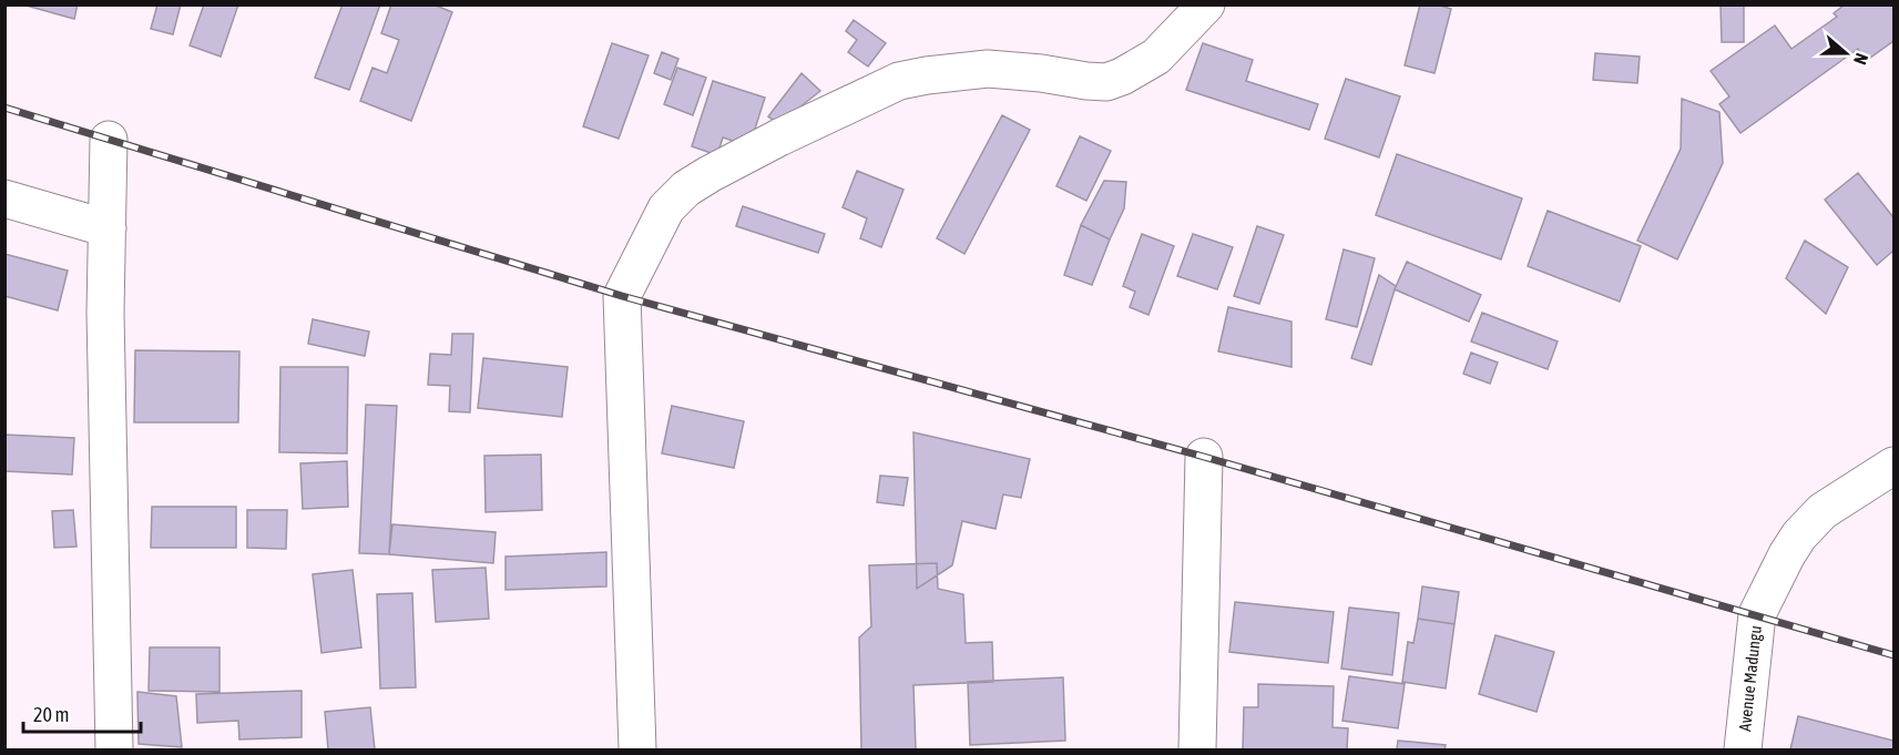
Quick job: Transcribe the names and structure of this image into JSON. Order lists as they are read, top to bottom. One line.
{"streets":{"street":["Avenue Madungu"]},"scale_bar":"20 m","north":"right"}
